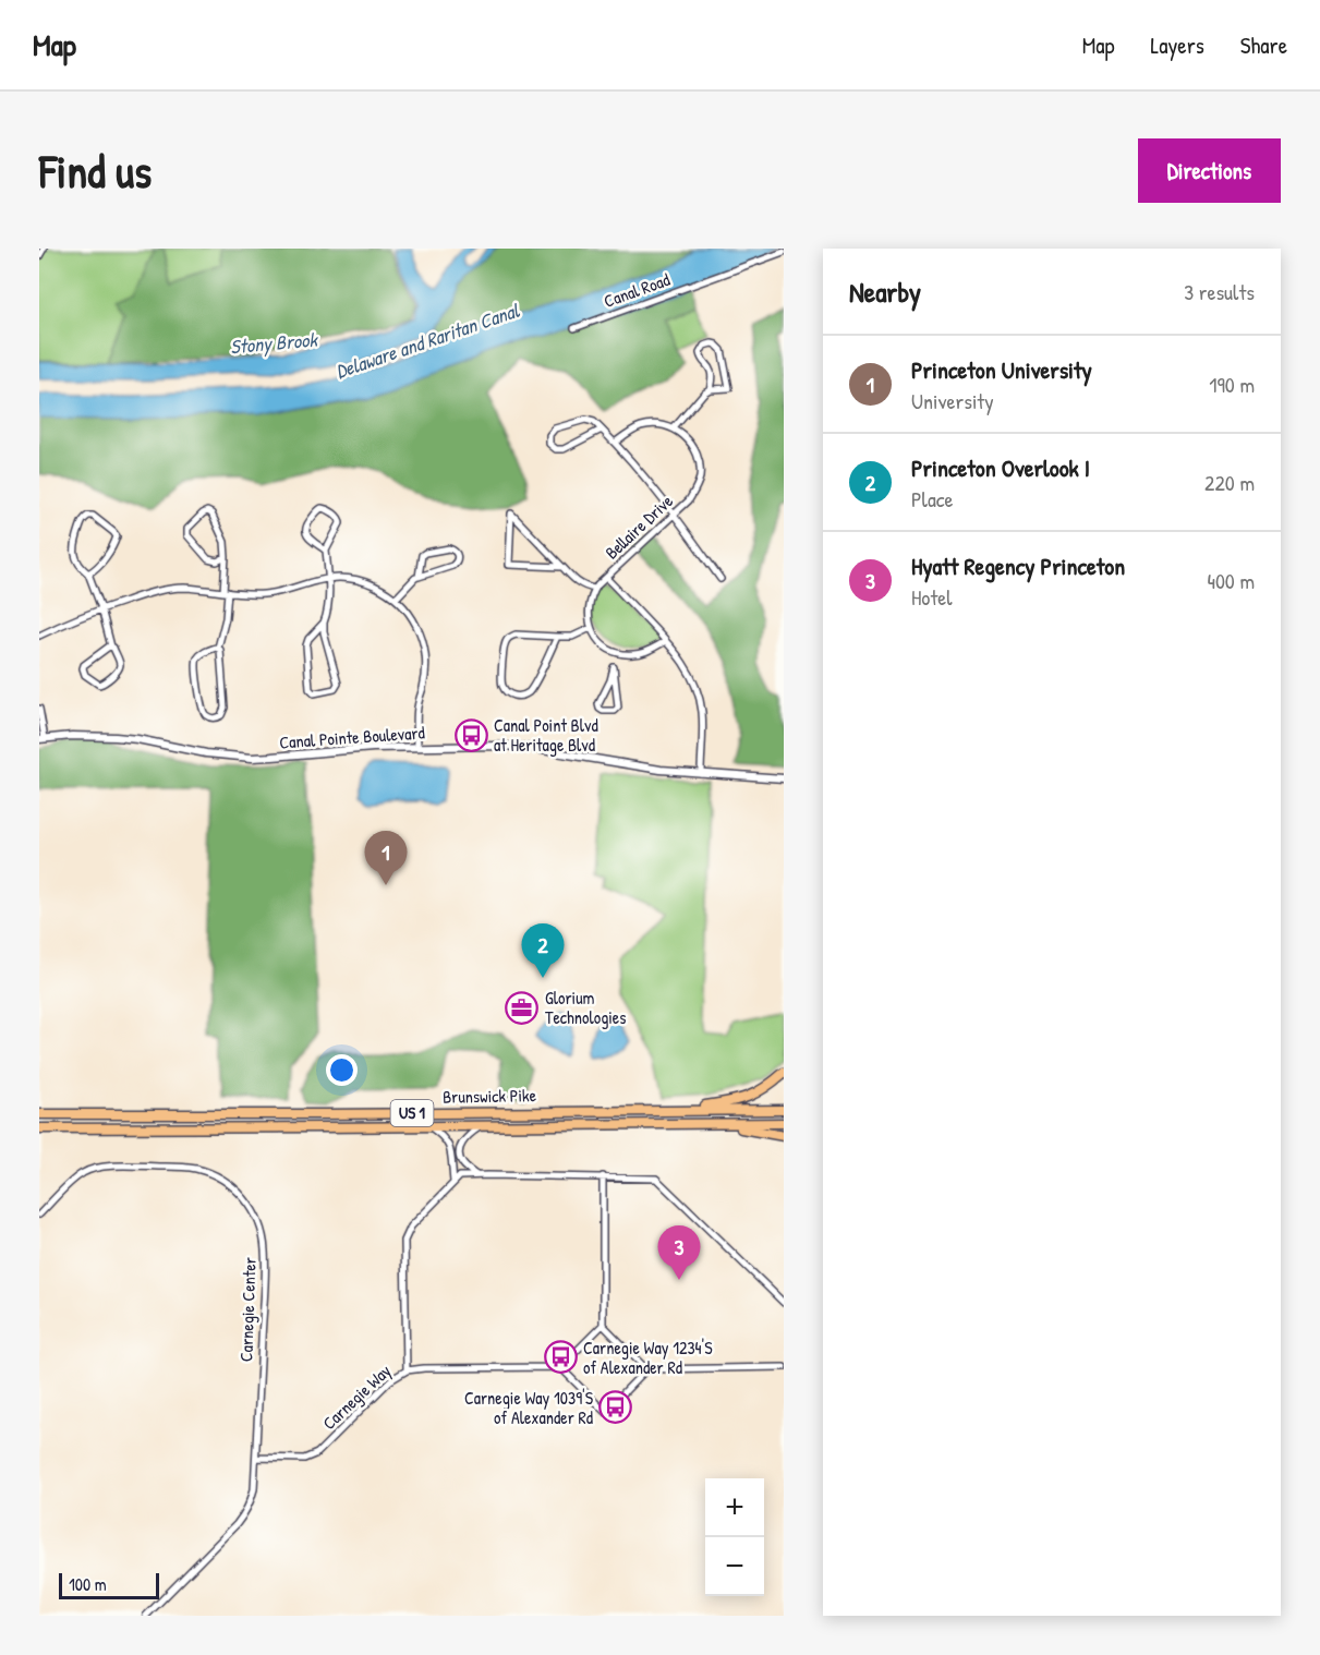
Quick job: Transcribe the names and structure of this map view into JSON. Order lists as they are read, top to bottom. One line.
{"streets":{"highway":["Brunswick Pike","US 1"],"street":["Canal Road","Bellaire Drive","Canal Pointe Boulevard","Carnegie Center","Carnegie Way"]},"crossings":[["Carnegie Center","Carnegie Way"]],"water":["Delaware and Raritan Canal","Stony Brook"],"places":{"bus stop":["Canal Point Blvd at Heritage Blvd","Carnegie Way 1234'S of Alexander Rd","Carnegie Way 1039'S of Alexander Rd"],"office":["Glorium Technologies"]},"scale_bar":"100 m","page":{"header":"Map","nav":["Map","Layers","Share"],"buttons":"Directions","title":"Find us","heading":["Nearby","3 results"],"list":[{"mark":"1","name":"Princeton University","note":"University","value":"190 m"},{"mark":"2","name":"Princeton Overlook I","note":"Place","value":"220 m"},{"mark":"3","name":"Hyatt Regency Princeton","note":"Hotel","value":"400 m"}],"pins":["1","2","3"],"map_buttons":["+","−"],"scale":"100 m"}}
